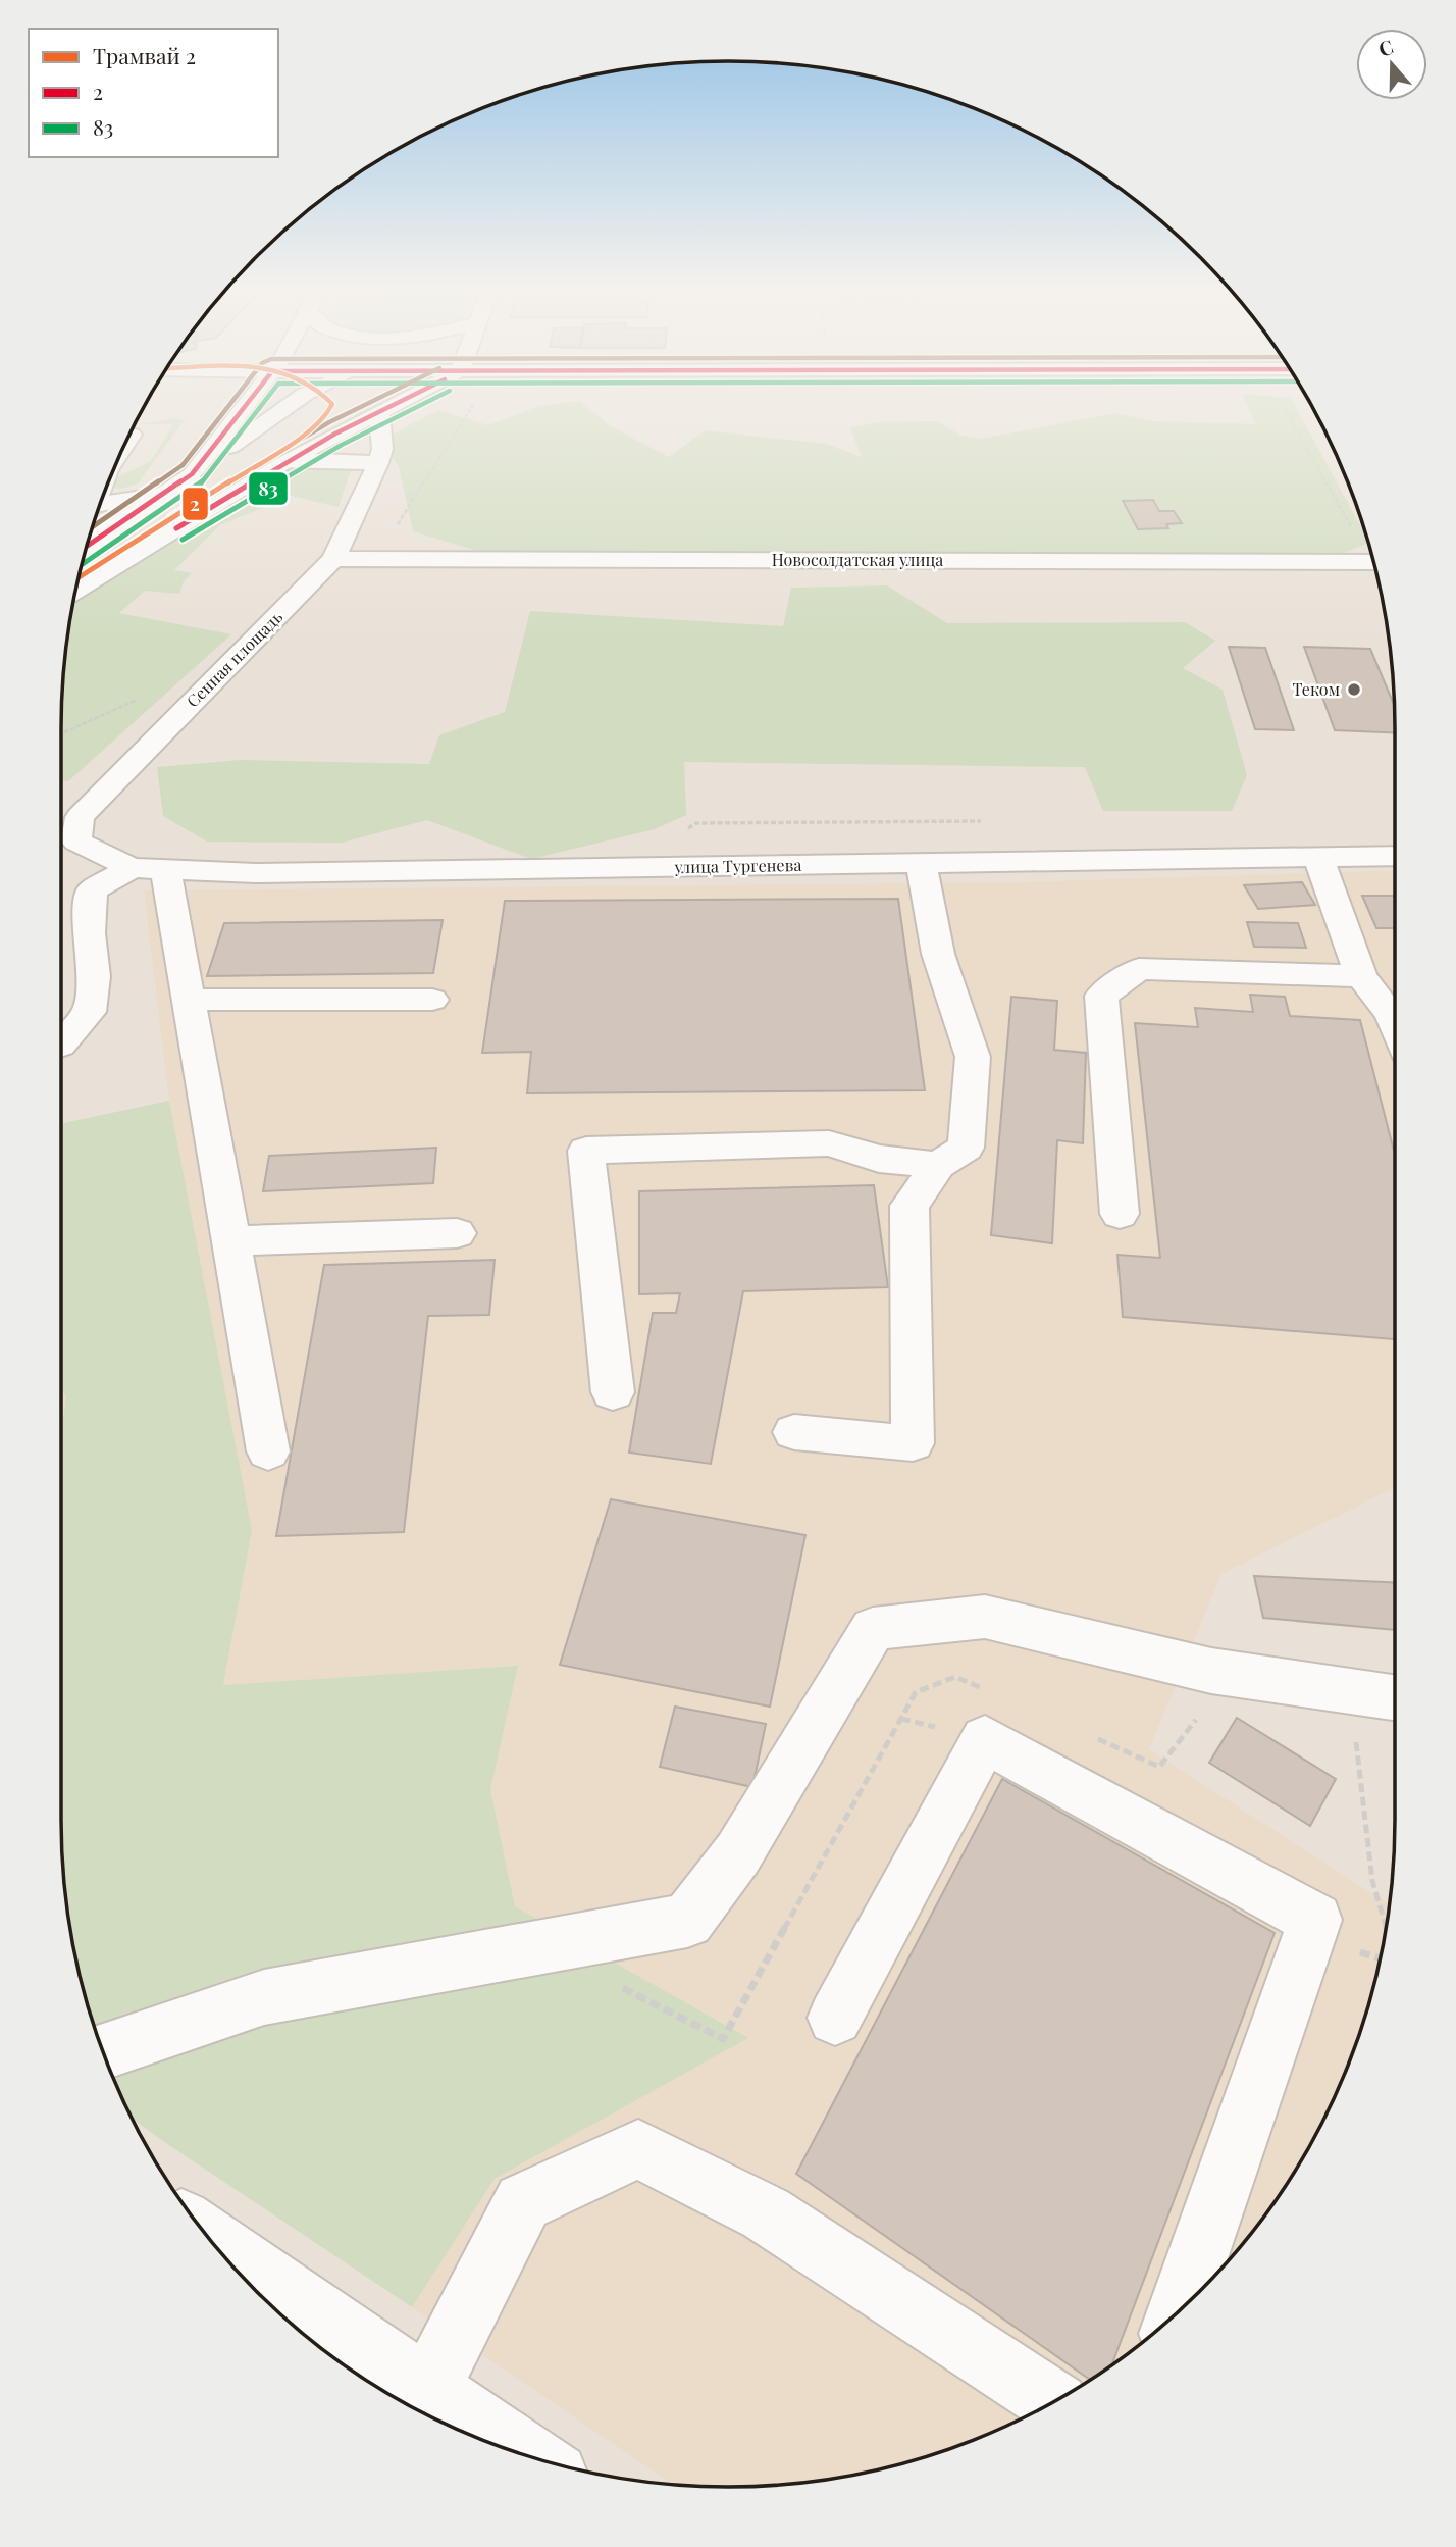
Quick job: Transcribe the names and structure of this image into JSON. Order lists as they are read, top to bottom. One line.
{"streets":{"street":["Новосолдатская улица","Сенная площадь","улица Тургенева"]},"crossings":[["Новосолдатская улица","Сенная площадь"],["Сенная площадь","улица Тургенева"]],"places":["Теком"],"lines":["tram line 2","transit line 2","transit line 83"],"legend":["Трамвай 2","2","83"],"north":"top"}
